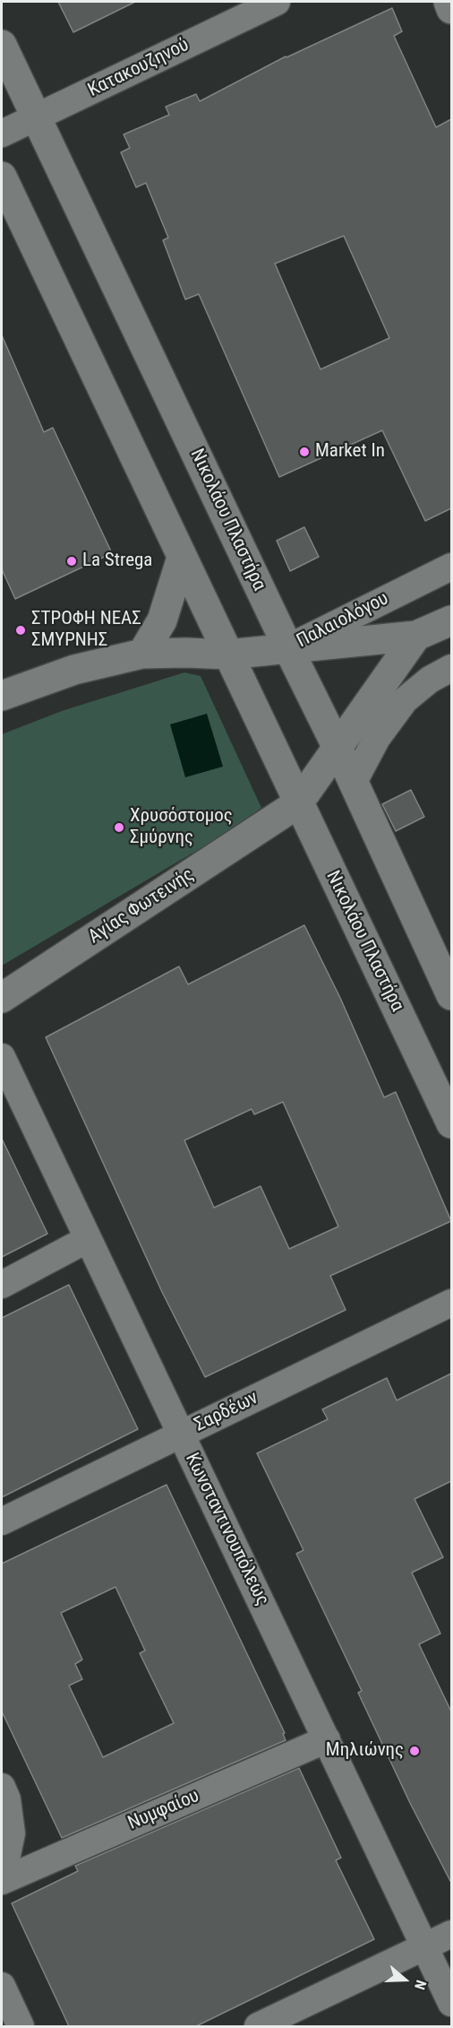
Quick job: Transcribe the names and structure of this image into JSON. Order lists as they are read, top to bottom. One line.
{"streets":{"street":["Κατακουζηνού","Νικολάου Πλαστήρα","Παλαιολόγου","Αγίας Φωτεινής","Σαρδέων","Κωνσταντινουπόλεως","Νυμφαίου"]},"crossings":[["Κατακουζηνού","Νικολάου Πλαστήρα"],["Νικολάου Πλαστήρα","Παλαιολόγου"],["Νικολάου Πλαστήρα","Αγίας Φωτεινής"],["Σαρδέων","Κωνσταντινουπόλεως"],["Κωνσταντινουπόλεως","Νυμφαίου"]],"places":["Market In","La Strega","ΣΤΡΟΦΗ ΝΕΑΣ ΣΜΥΡΝΗΣ","Χρυσόστομος Σμύρνης","Μηλιώνης"],"north":"right"}
